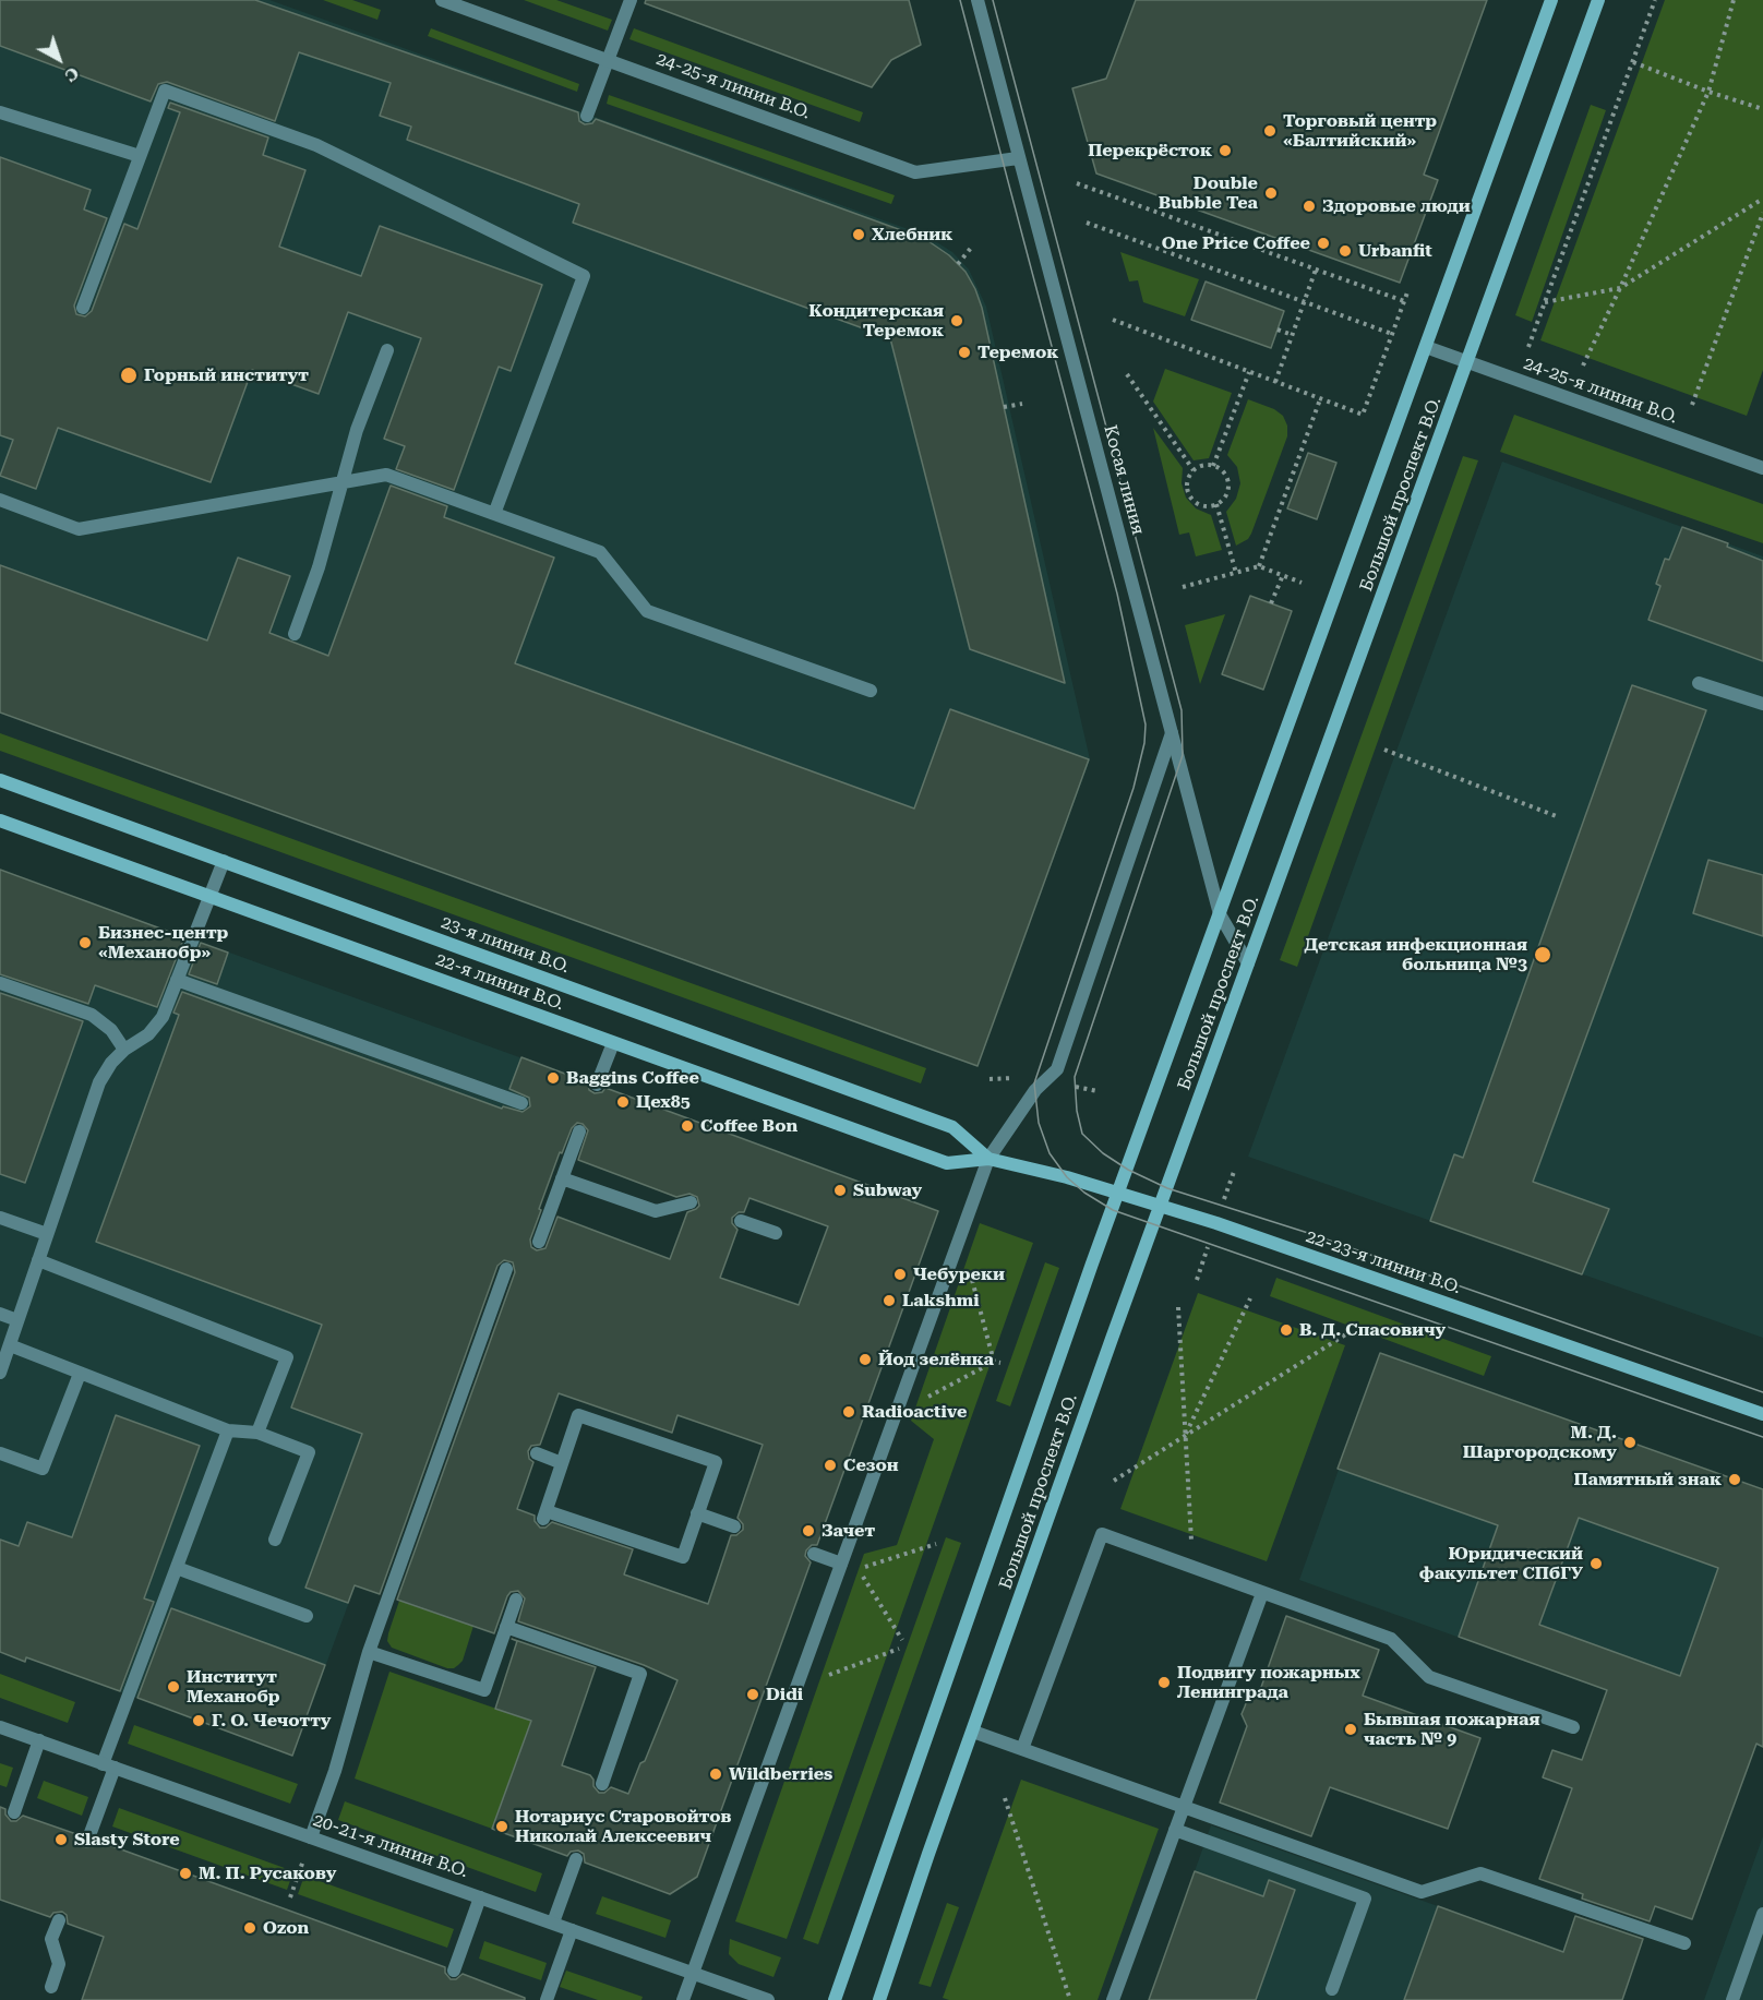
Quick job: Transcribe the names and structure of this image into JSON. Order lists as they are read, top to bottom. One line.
{"streets":{"main road":["Большой проспект В.О.","23-я линии В.О.","22-я линии В.О.","22-23-я линии В.О."],"street":["24-25-я линии В.О.","Косая линия","20-21-я линии В.О."]},"crossings":[["24-25-я линии В.О.","Косая линия"],["24-25-я линии В.О.","Большой проспект В.О."],["Косая линия","Большой проспект В.О."],["Большой проспект В.О.","22-23-я линии В.О."],["23-я линии В.О.","22-я линии В.О."],["23-я линии В.О.","22-23-я линии В.О."],["22-я линии В.О.","22-23-я линии В.О."]],"places":["Торговый центр «Балтийский»","Перекрёсток","Double Bubble Tea","Здоровые люди","Хлебник","One Price Coffee","Urbanfit","Кондитерская Теремок","Теремок","Горный институт","Бизнес-центр «Механобр»","Детская инфекционная больница №3","Baggins Coffee","Цех85","Coffee Bon","Subway","Чебуреки","Lakshmi","В. Д. Спасовичу","Йод зелёнка","Radioactive","М. Д. Шаргородскому","Сезон","Памятный знак","Зачет","Юридический факультет СПбГУ","Подвигу пожарных Ленинграда","Институт Механобр","Didi","Г. О. Чечотту","Бывшая пожарная часть № 9","Wildberries","Нотариус Старовойтов Николай Алексеевич","Slasty Store","М. П. Русакову","Ozon"],"north":"bottom right"}
